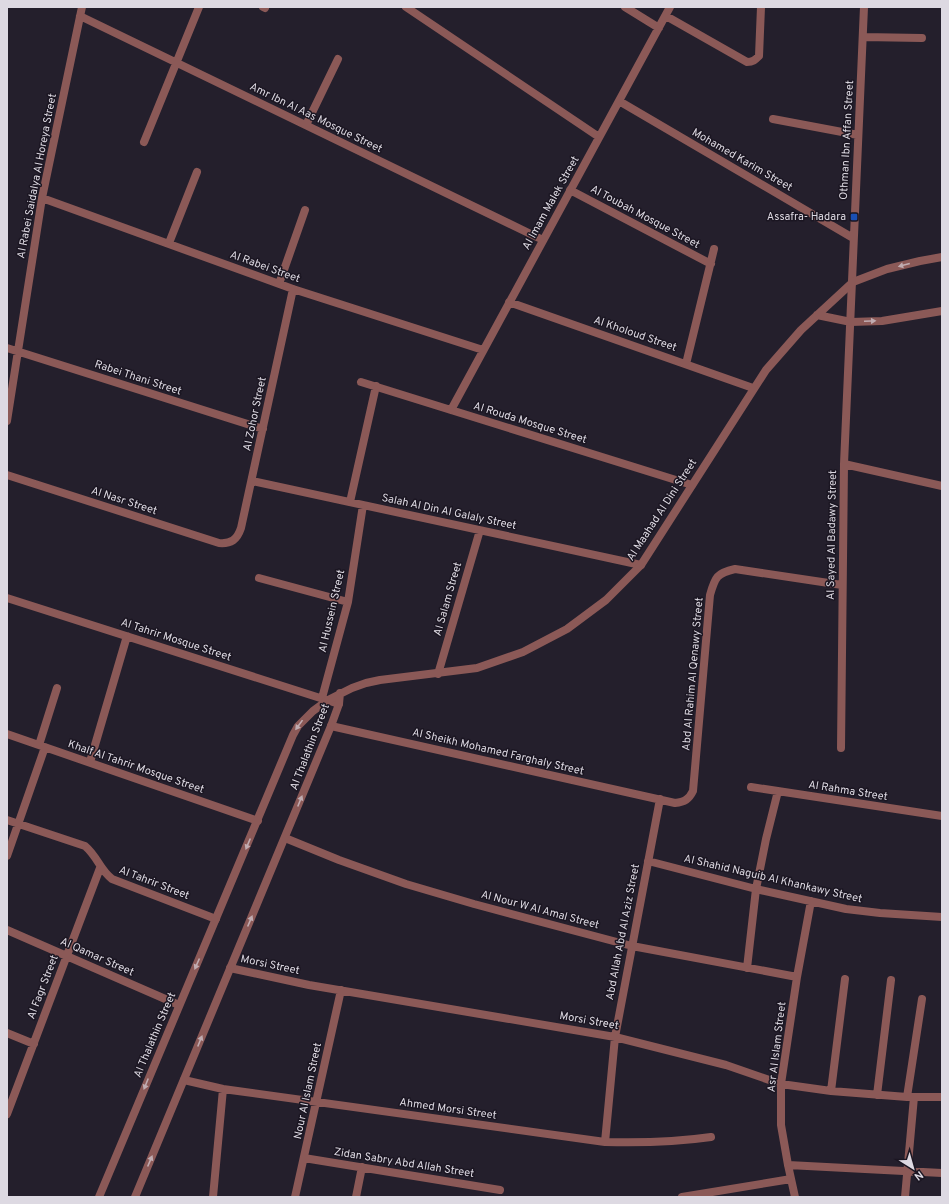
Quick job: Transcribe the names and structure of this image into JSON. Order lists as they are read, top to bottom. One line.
{"streets":{"street":["Amr Ibn Al Aas Mosque Street","Othman Ibn Affan Street","Mohamed Karim Street","Al Rabei Saidalya Al Horeya Street","Al Imam Malek Street","Al Toubah Mosque Street","Al Rabei Street","Al Kholoud Street","Rabei Thani Street","Al Zohor Street","Al Rouda Mosque Street","Al Nasr Street","Al Maahad Al Dini Street","Salah Al Din Al Galaly Street","Al Sayed Al Badawy Street","Al Salam Street","Al Hussein Street","Al Tahrir Mosque Street","Abd Al Rahim Al Qenawy Street","Al Thalathin Street","Al Sheikh Mohamed Farghaly Street","Khalf Al Tahrir Mosque Street","Al Rahma Street","Al Shahid Naguib Al Khankawy Street","Al Tahrir Street","Al Nour W Al Amal Street","Abd Allah Abd Al Aziz Street","Al Qamar Street","Morsi Street","Al Fagr Street","Asr Al Islam Street","Nour Al Islam Street","Ahmed Morsi Street","Zidan Sabry Abd Allah Street"]},"crossings":[["Amr Ibn Al Aas Mosque Street","Al Rabei Saidalya Al Horeya Street"],["Amr Ibn Al Aas Mosque Street","Al Imam Malek Street"],["Othman Ibn Affan Street","Mohamed Karim Street"],["Othman Ibn Affan Street","Al Maahad Al Dini Street"],["Othman Ibn Affan Street","Al Sayed Al Badawy Street"],["Mohamed Karim Street","Al Imam Malek Street"],["Al Rabei Saidalya Al Horeya Street","Al Rabei Street"],["Al Rabei Saidalya Al Horeya Street","Rabei Thani Street"],["Al Imam Malek Street","Al Toubah Mosque Street"],["Al Imam Malek Street","Al Rabei Street"],["Al Imam Malek Street","Al Kholoud Street"],["Al Imam Malek Street","Al Rouda Mosque Street"],["Al Rabei Street","Al Zohor Street"],["Al Kholoud Street","Al Maahad Al Dini Street"],["Rabei Thani Street","Al Zohor Street"],["Al Zohor Street","Al Nasr Street"],["Al Zohor Street","Salah Al Din Al Galaly Street"],["Al Rouda Mosque Street","Al Maahad Al Dini Street"],["Al Maahad Al Dini Street","Salah Al Din Al Galaly Street"],["Al Maahad Al Dini Street","Al Salam Street"],["Al Maahad Al Dini Street","Al Thalathin Street"],["Salah Al Din Al Galaly Street","Al Salam Street"],["Salah Al Din Al Galaly Street","Al Hussein Street"],["Al Sayed Al Badawy Street","Abd Al Rahim Al Qenawy Street"],["Al Hussein Street","Al Tahrir Mosque Street"],["Al Hussein Street","Al Thalathin Street"],["Al Tahrir Mosque Street","Al Thalathin Street"],["Abd Al Rahim Al Qenawy Street","Al Sheikh Mohamed Farghaly Street"],["Abd Al Rahim Al Qenawy Street","Abd Allah Abd Al Aziz Street"],["Al Thalathin Street","Al Sheikh Mohamed Farghaly Street"],["Al Thalathin Street","Khalf Al Tahrir Mosque Street"],["Al Thalathin Street","Al Tahrir Street"],["Al Thalathin Street","Al Nour W Al Amal Street"],["Al Thalathin Street","Al Qamar Street"],["Al Thalathin Street","Morsi Street"],["Al Thalathin Street","Ahmed Morsi Street"],["Al Sheikh Mohamed Farghaly Street","Abd Allah Abd Al Aziz Street"],["Al Shahid Naguib Al Khankawy Street","Abd Allah Abd Al Aziz Street"],["Al Shahid Naguib Al Khankawy Street","Asr Al Islam Street"],["Al Tahrir Street","Al Fagr Street"],["Al Nour W Al Amal Street","Abd Allah Abd Al Aziz Street"],["Al Nour W Al Amal Street","Asr Al Islam Street"],["Abd Allah Abd Al Aziz Street","Morsi Street"],["Abd Allah Abd Al Aziz Street","Ahmed Morsi Street"],["Al Qamar Street","Al Fagr Street"],["Morsi Street","Asr Al Islam Street"],["Morsi Street","Nour Al Islam Street"],["Nour Al Islam Street","Ahmed Morsi Street"],["Nour Al Islam Street","Zidan Sabry Abd Allah Street"]],"places":{"transit":["Assafra- Hadara"]},"north":"bottom right"}
